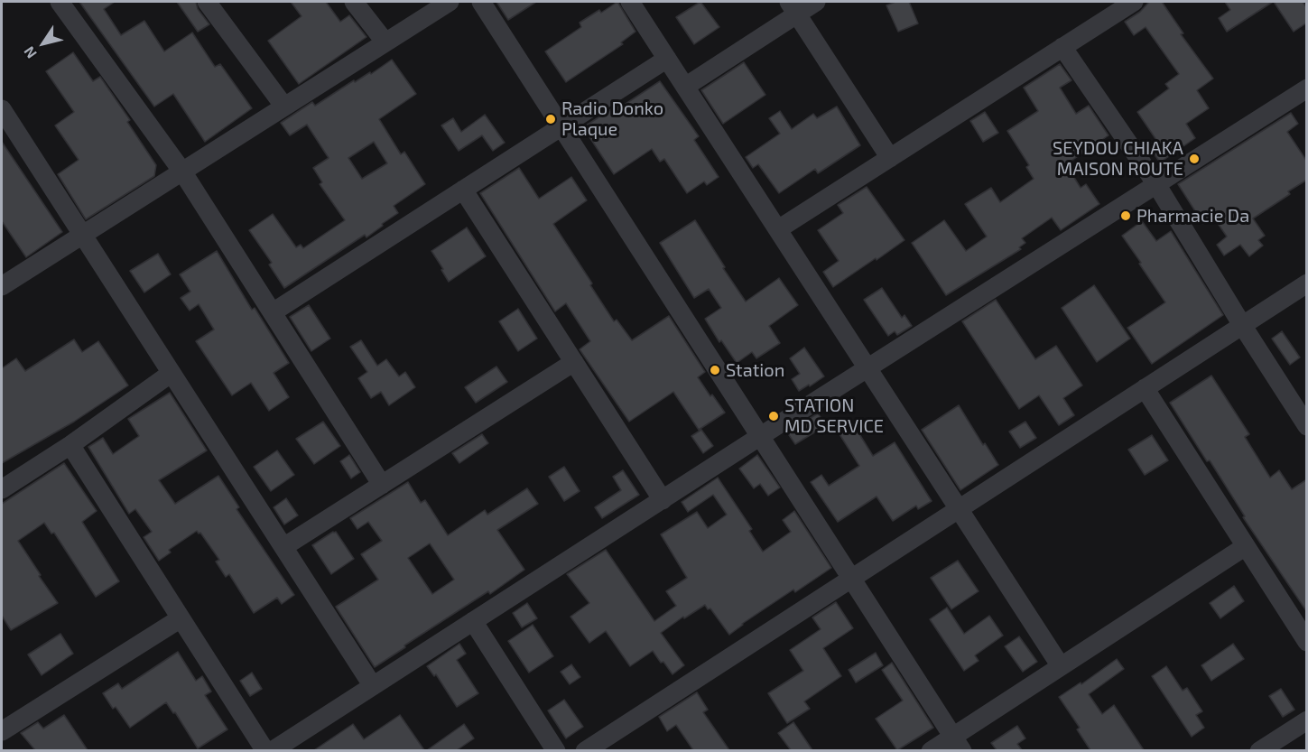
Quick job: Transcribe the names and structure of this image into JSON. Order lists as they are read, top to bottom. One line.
{"places":["Radio Donko Plaque","SEYDOU CHIAKA MAISON ROUTE","Pharmacie Da","Station","STATION MD SERVICE"],"north":"bottom left"}
